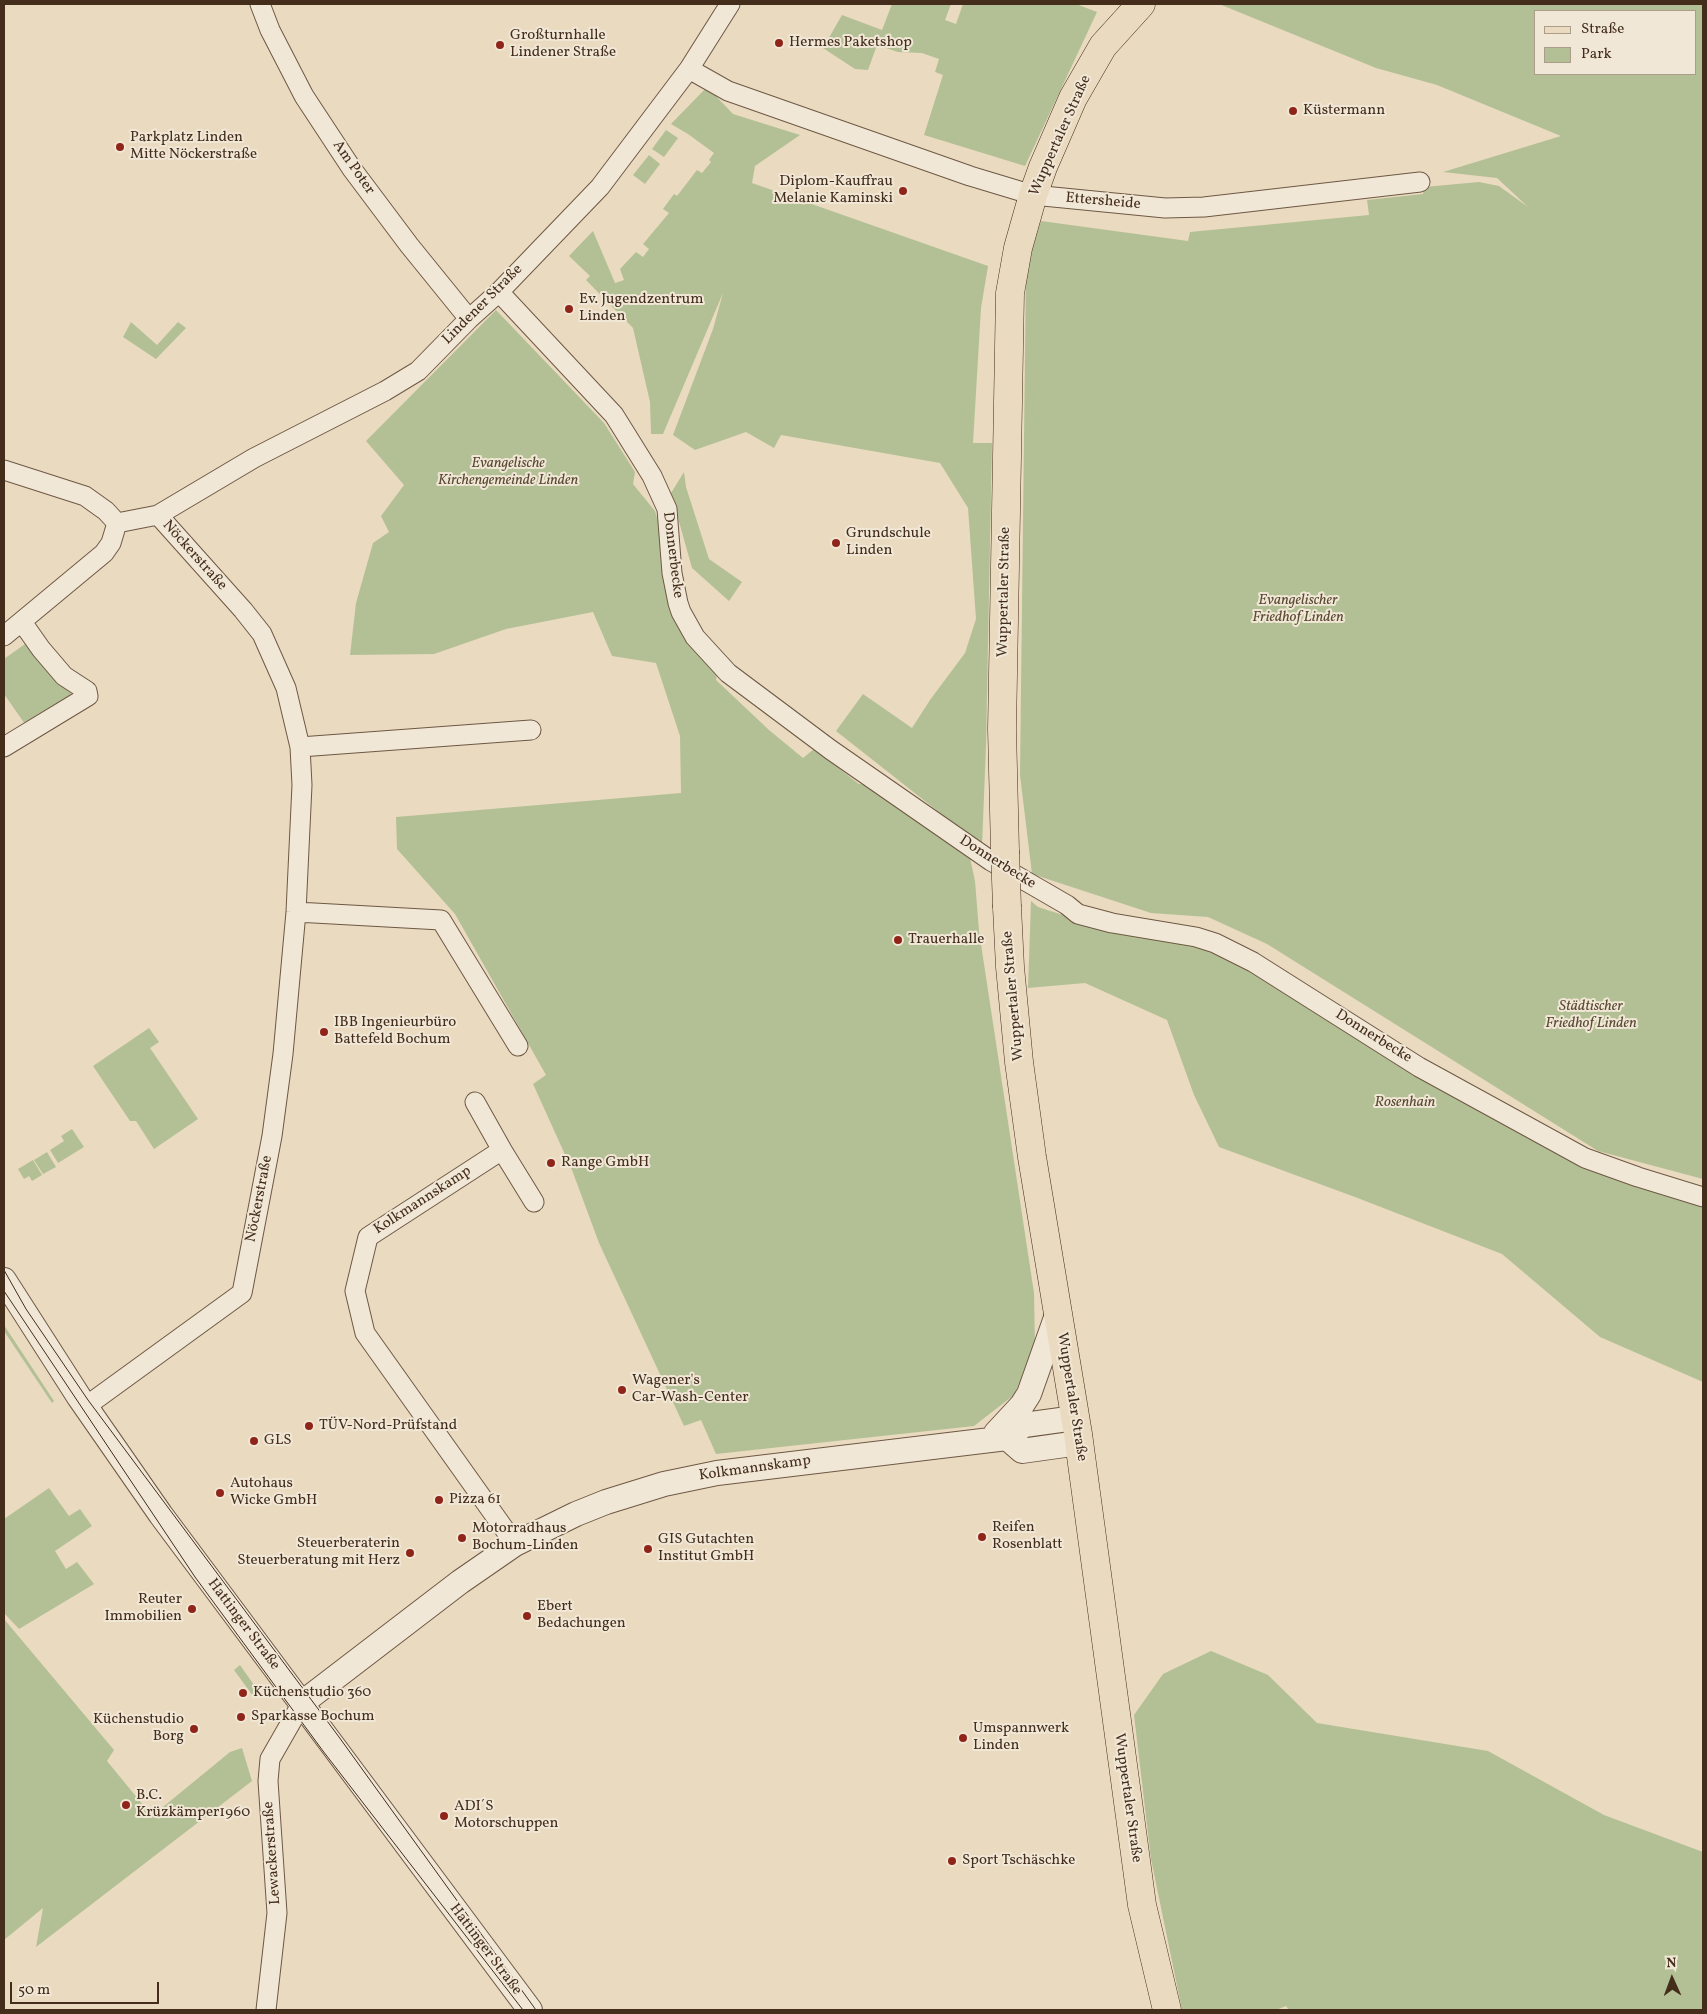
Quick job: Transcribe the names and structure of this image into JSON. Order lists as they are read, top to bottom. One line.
{"streets":{"main road":["Wuppertaler Straße"],"street":["Am Poter","Ettersheide","Lindener Straße","Donnerbecke","Nöckerstraße","Kolkmannskamp","Hattinger Straße","Lewackerstraße"]},"crossings":[["Wuppertaler Straße","Ettersheide"],["Wuppertaler Straße","Kolkmannskamp"],["Am Poter","Lindener Straße"],["Ettersheide","Lindener Straße"],["Lindener Straße","Donnerbecke"],["Lindener Straße","Nöckerstraße"],["Nöckerstraße","Hattinger Straße"],["Kolkmannskamp","Hattinger Straße"],["Kolkmannskamp","Lewackerstraße"],["Hattinger Straße","Lewackerstraße"]],"parks":["Evangelische Kirchengemeinde Linden","Evangelischer Friedhof Linden","Städtischer Friedhof Linden","Rosenhain"],"places":["Hermes Paketshop","Großturnhalle Lindener Straße","Küstermann","Parkplatz Linden Mitte Nöckerstraße","Diplom-Kauffrau Melanie Kaminski","Ev. Jugendzentrum Linden","Grundschule Linden","Trauerhalle","IBB Ingenieurbüro Battefeld Bochum","Range GmbH","Wagener's Car-Wash-Center","TÜV-Nord-Prüfstand","GLS","Autohaus Wicke GmbH","Pizza 61","Reifen Rosenblatt","Motorradhaus Bochum-Linden","GIS Gutachten Institut GmbH","Steuerberaterin Steuerberatung mit Herz","Reuter Immobilien","Ebert Bedachungen","Küchenstudio 360","Sparkasse Bochum","Küchenstudio Borg","Umspannwerk Linden","B.C. Krüzkämper1960","ADI´S Motorschuppen","Sport Tschäschke"],"legend":["Straße","Park"],"scale_bar":"50 m","north":"top"}
